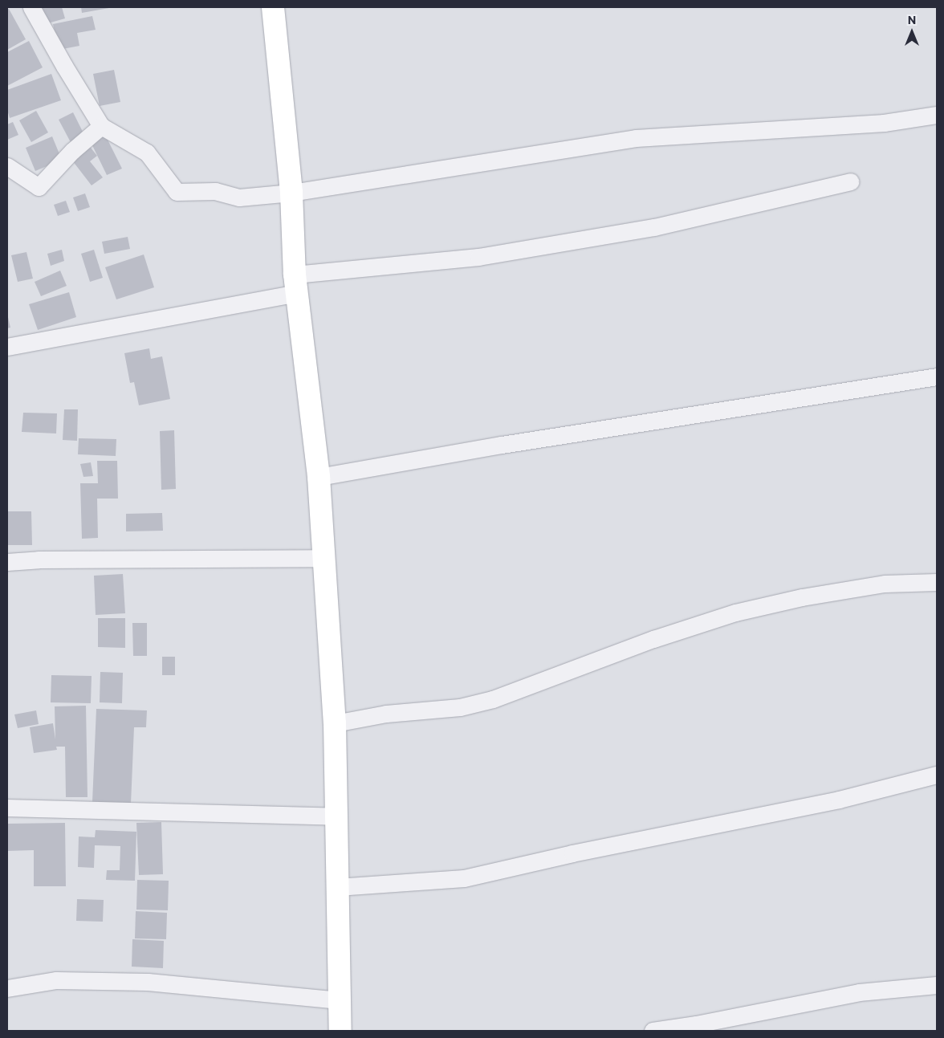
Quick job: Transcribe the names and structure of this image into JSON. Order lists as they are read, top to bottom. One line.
{"north":"top"}
